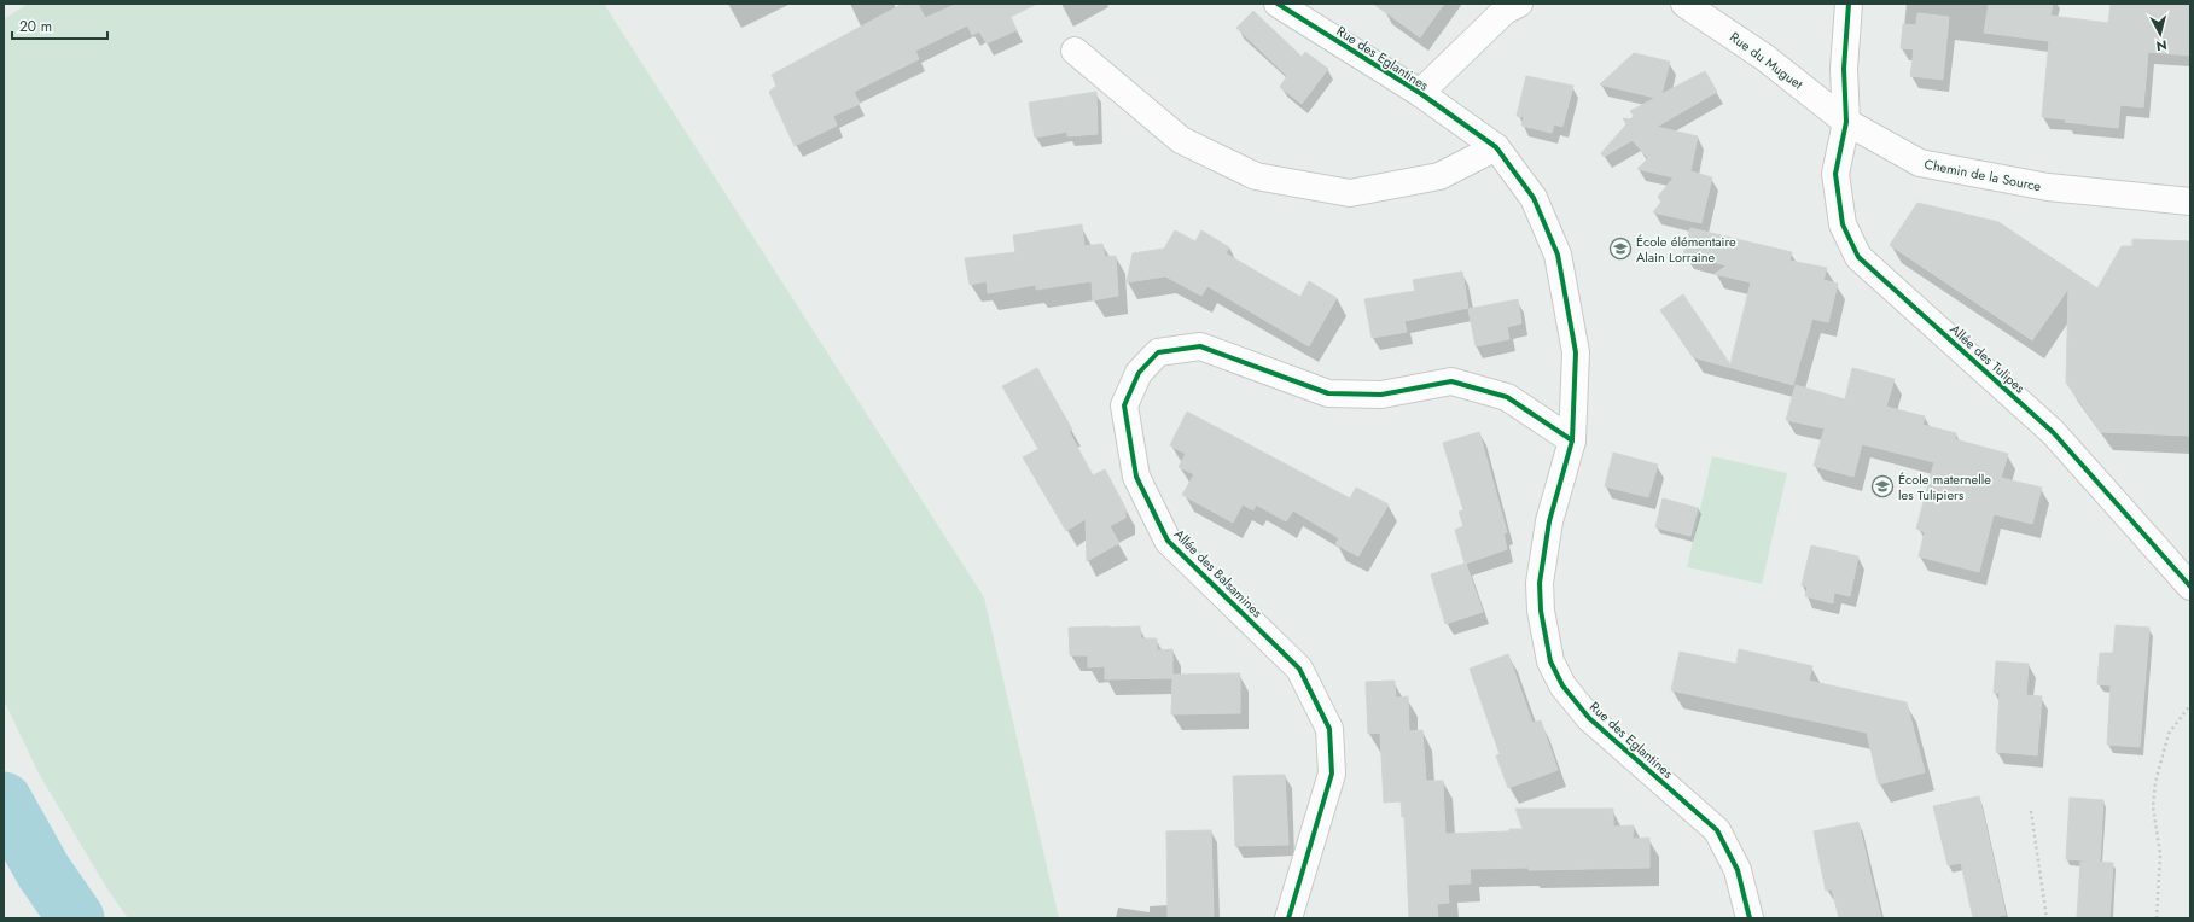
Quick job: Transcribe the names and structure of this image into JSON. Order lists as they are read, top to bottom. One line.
{"streets":{"street":["Rue des Eglantines","Rue du Muguet","Chemin de la Source","Allée des Tulipes","Allée des Balsamines"]},"crossings":[["Rue des Eglantines","Allée des Balsamines"],["Rue du Muguet","Chemin de la Source"],["Rue du Muguet","Allée des Tulipes"],["Chemin de la Source","Allée des Tulipes"]],"places":{"school or university":["École élémentaire Alain Lorraine","École maternelle les Tulipiers"]},"scale_bar":"20 m","north":"bottom"}
